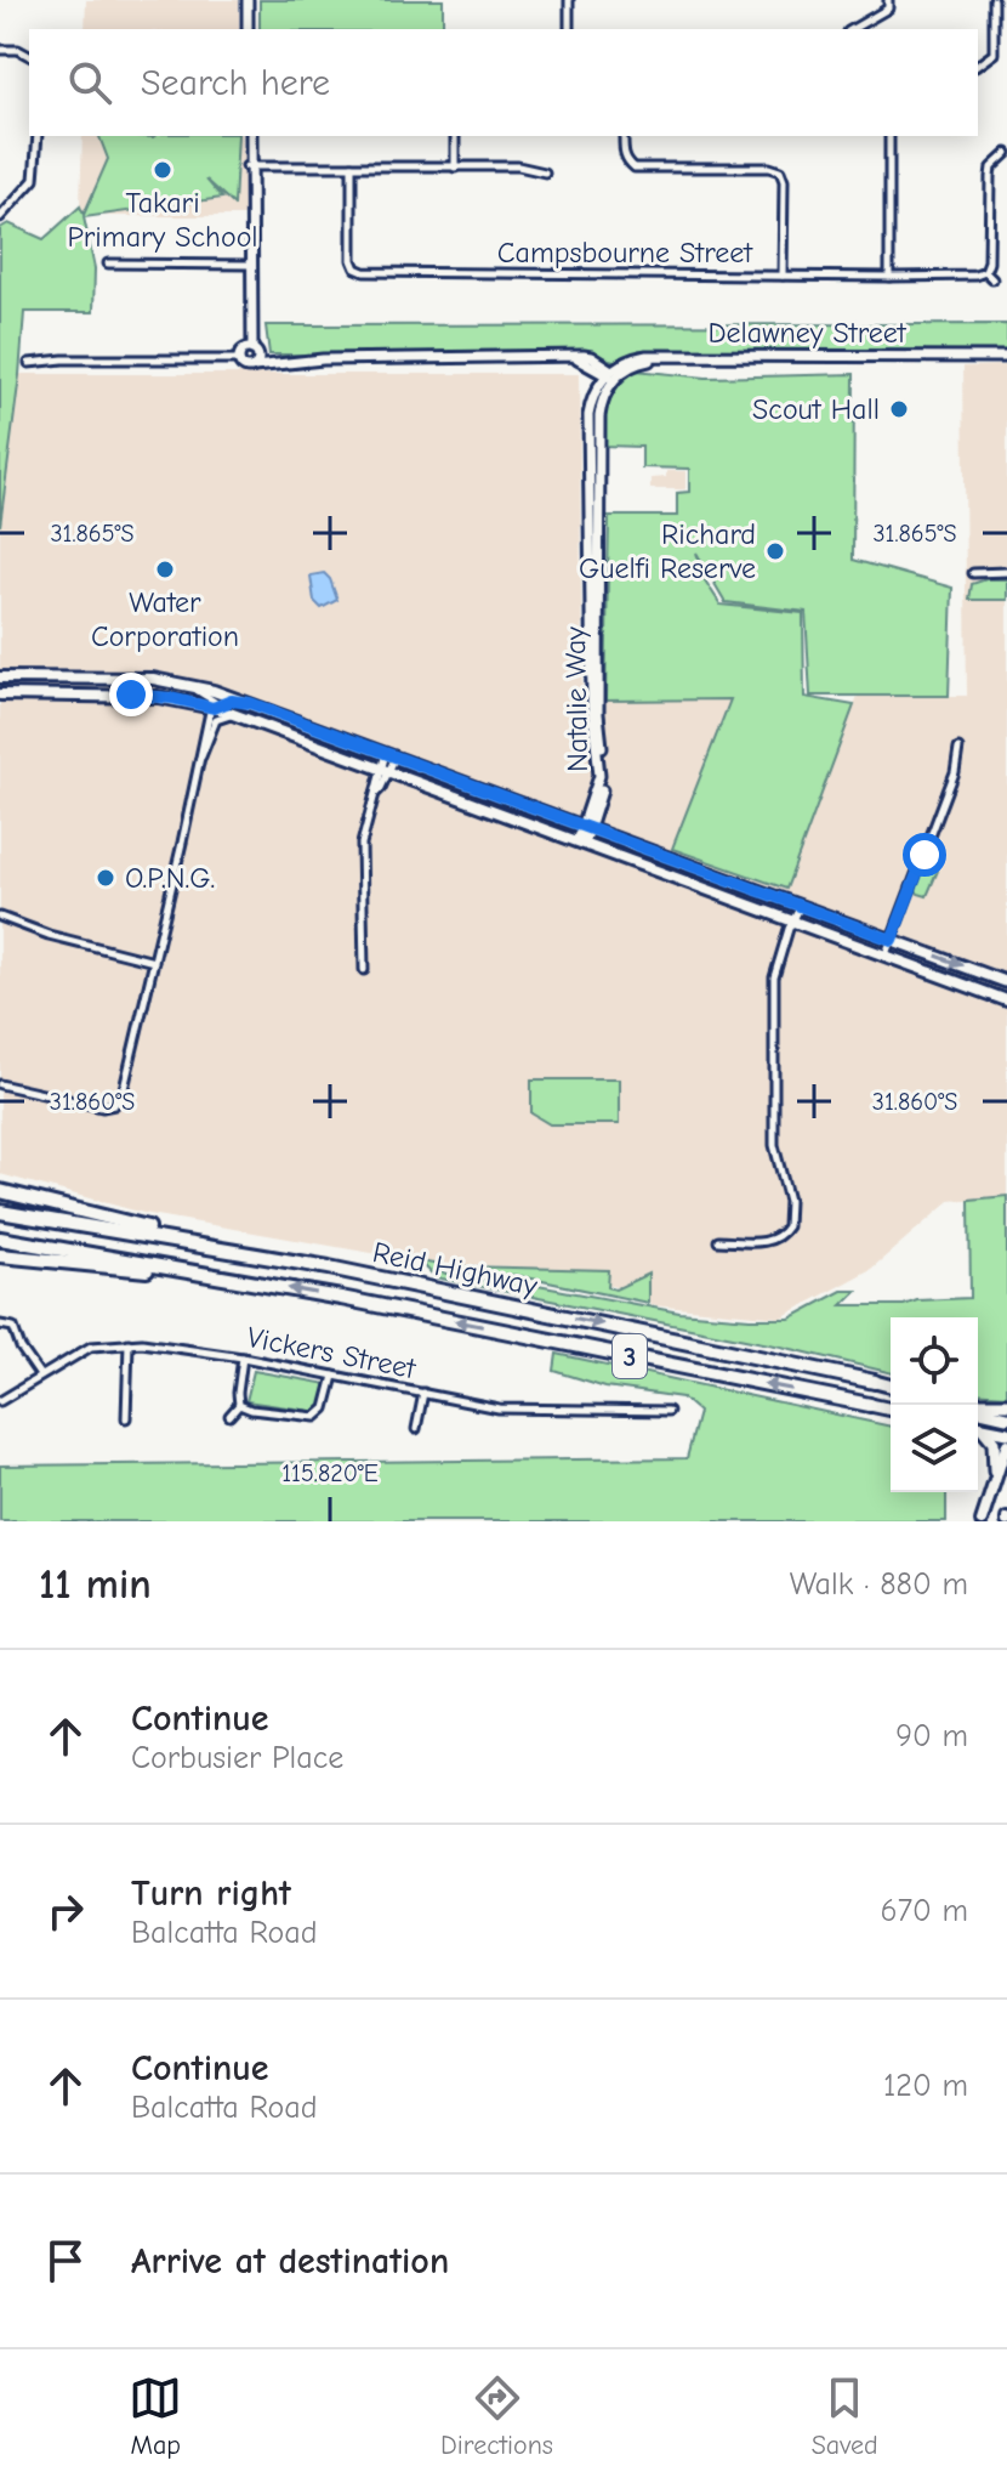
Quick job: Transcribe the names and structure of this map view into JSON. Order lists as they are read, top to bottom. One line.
{"streets":{"highway":["Reid Highway","3"],"street":["Campsbourne Street","Delawney Street","Natalie Way","Vickers Street"]},"crossings":[["Delawney Street","Natalie Way"]],"places":["Takari Primary School","Scout Hall","Richard Guelfi Reserve","Water Corporation","O.P.N.G."],"page":{"search":"Search here","heading":["11 min","Walk · 880 m"],"list":[["Continue","Corbusier Place","90 m"],["Turn right","Balcatta Road","670 m"],["Continue","Balcatta Road","120 m"],"Arrive at destination"],"nav":["Map","Directions","Saved"]},"coordinates":["31.865°S","31.860°S","115.820°E"]}
